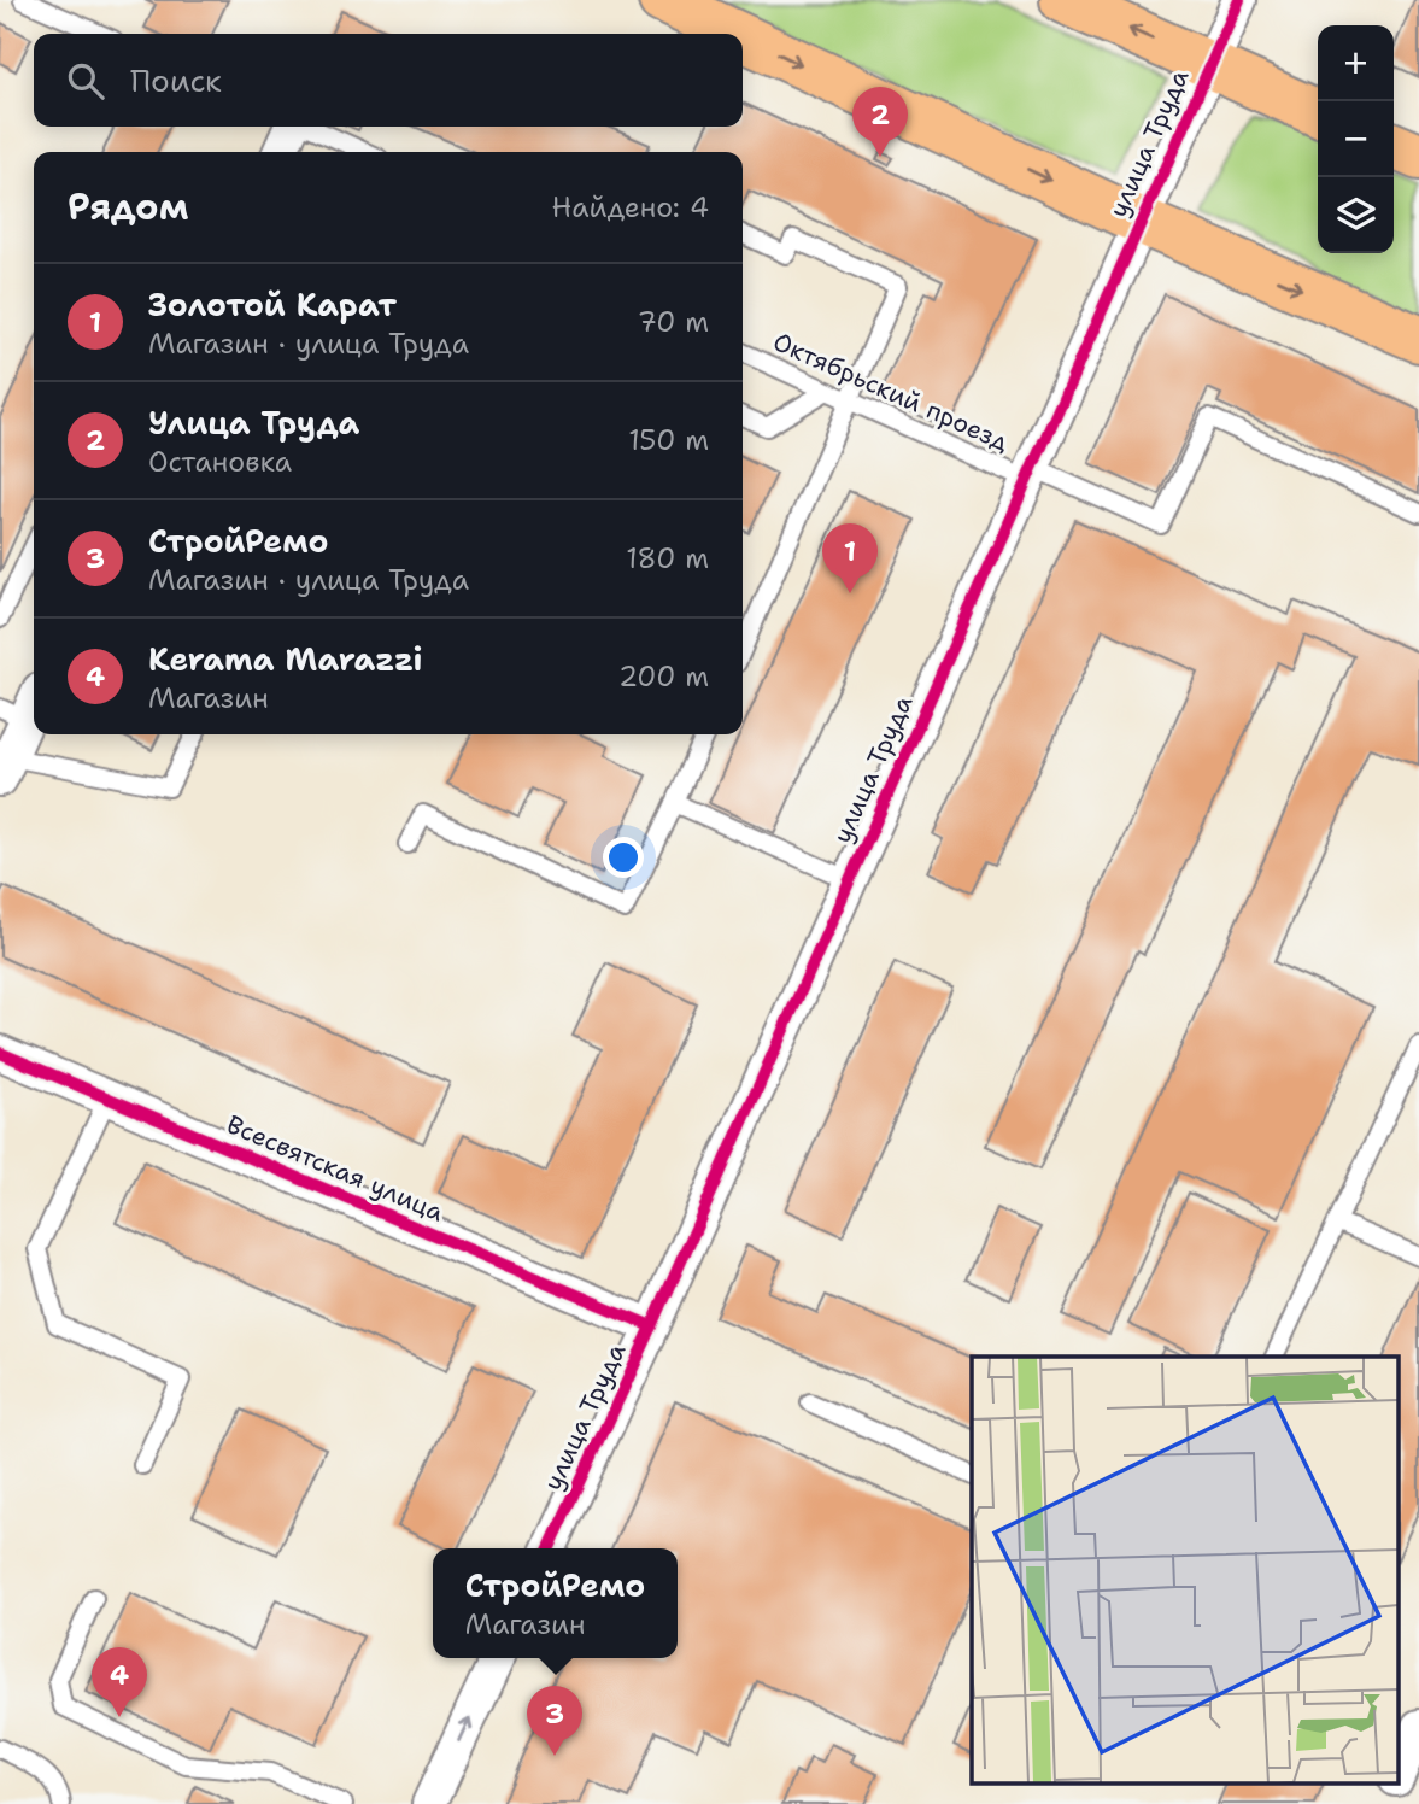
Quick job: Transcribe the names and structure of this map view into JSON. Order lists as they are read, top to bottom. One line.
{"streets":{"street":["улица Труда","Всесвятская улица"],"lane":["Октябрьский проезд"]},"crossings":[["улица Труда","Октябрьский проезд"],["улица Труда","Всесвятская улица"]],"page":{"map_buttons":["+","−"],"search":"Поиск","pins":["2","1","4","3"],"heading":["Рядом","Найдено: 4"],"list":[{"mark":"1","name":"Золотой Карат","note":"Магазин · улица Труда","value":"70 m"},{"mark":"2","name":"Улица Труда","note":"Остановка","value":"150 m"},{"mark":"3","name":"СтройРемо","note":"Магазин · улица Труда","value":"180 m"},{"mark":"4","name":"Kerama Marazzi","note":"Магазин","value":"200 m"}],"popup":["СтройРемо","Магазин"]}}
